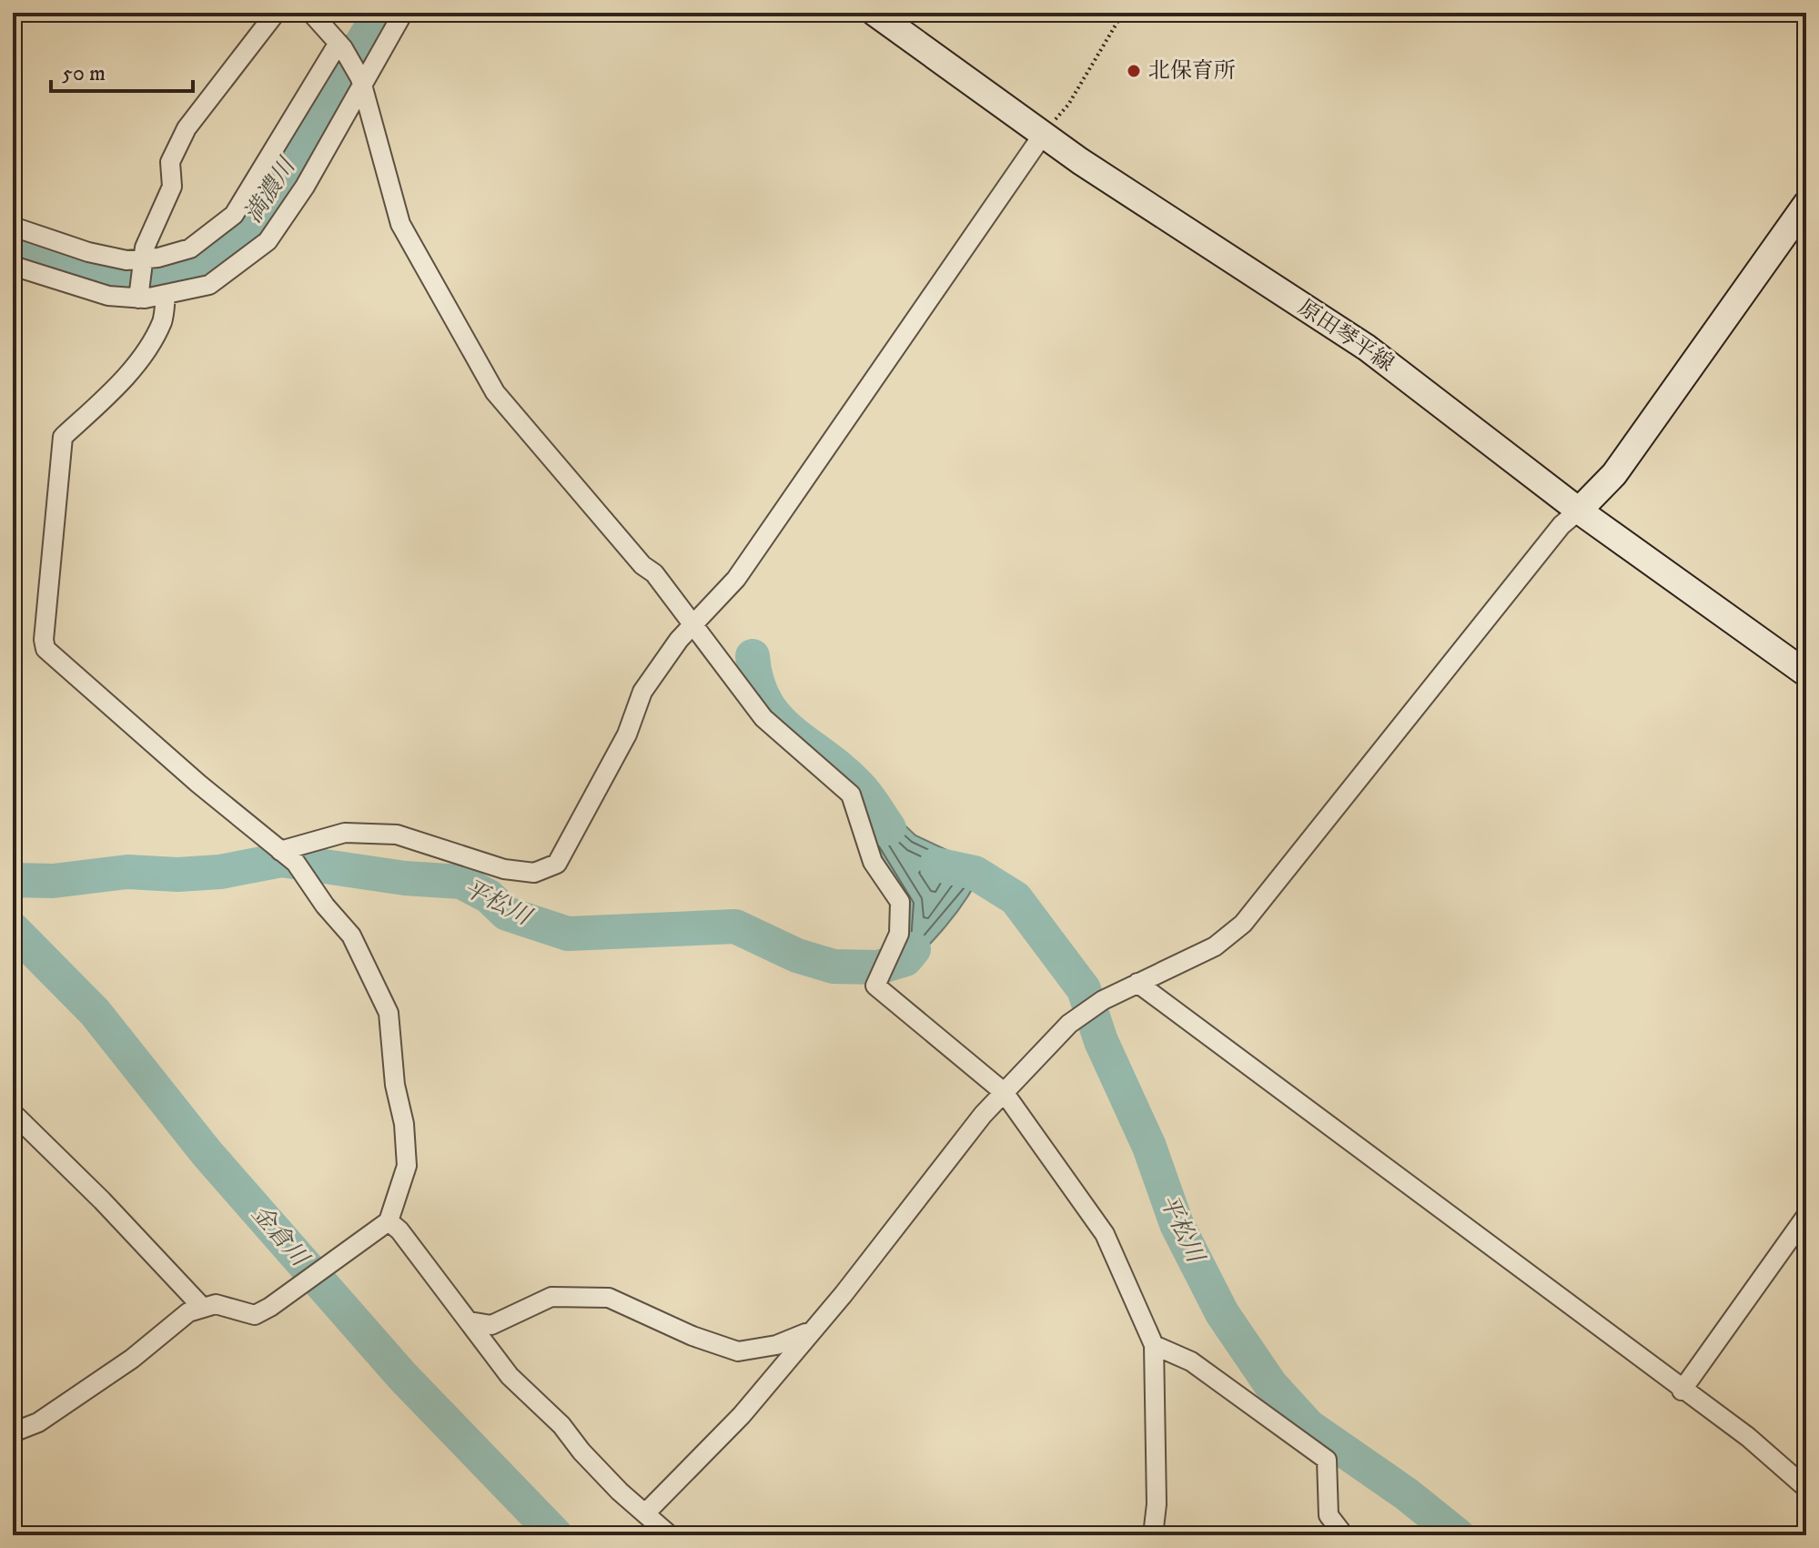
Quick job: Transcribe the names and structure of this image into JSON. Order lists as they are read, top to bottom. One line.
{"streets":{"main road":["原田琴平線"]},"water":["満濃川","平松川","金倉川"],"places":["北保育所"],"scale_bar":"50 m"}
